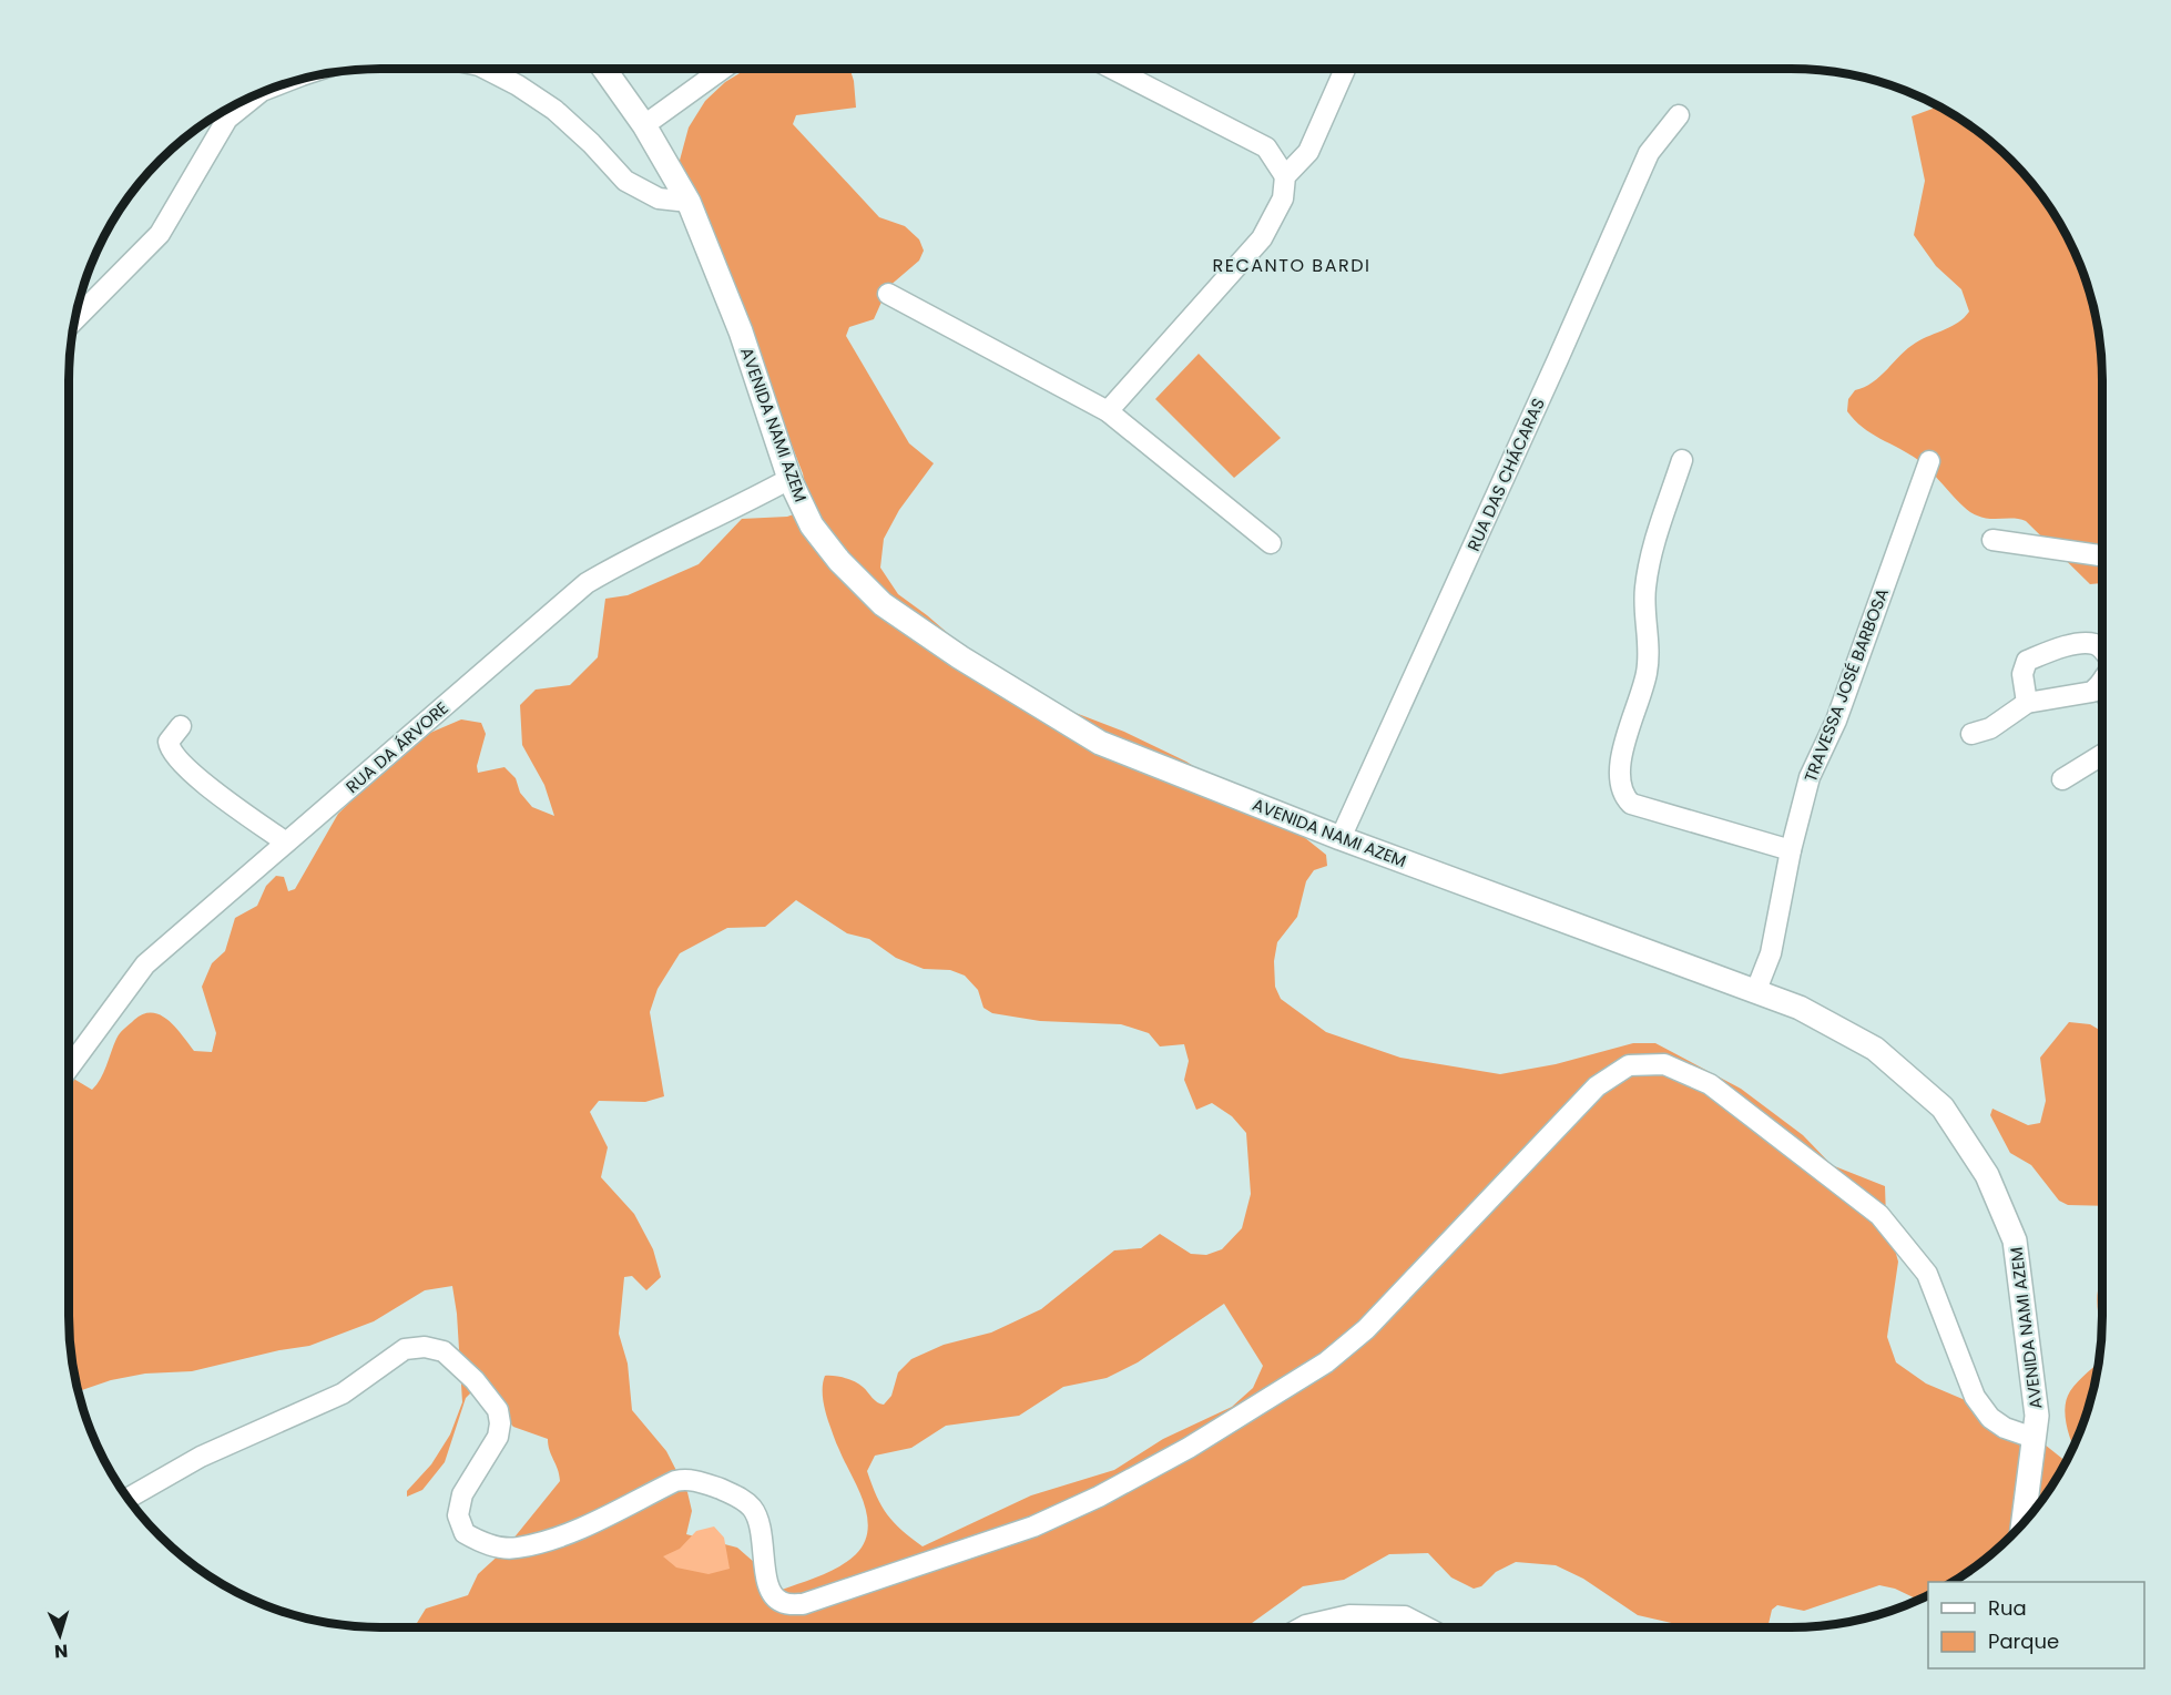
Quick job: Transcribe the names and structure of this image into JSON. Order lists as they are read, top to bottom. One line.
{"streets":{"street":["AVENIDA NAMI AZEM","RUA DAS CHÁCARAS","TRAVESSA JOSÉ BARBOSA","RUA DA ÁRVORE"]},"crossings":[["AVENIDA NAMI AZEM","RUA DAS CHÁCARAS"],["AVENIDA NAMI AZEM","TRAVESSA JOSÉ BARBOSA"],["AVENIDA NAMI AZEM","RUA DA ÁRVORE"]],"districts":["RECANTO BARDI"],"legend":["Rua","Parque"],"north":"bottom"}
